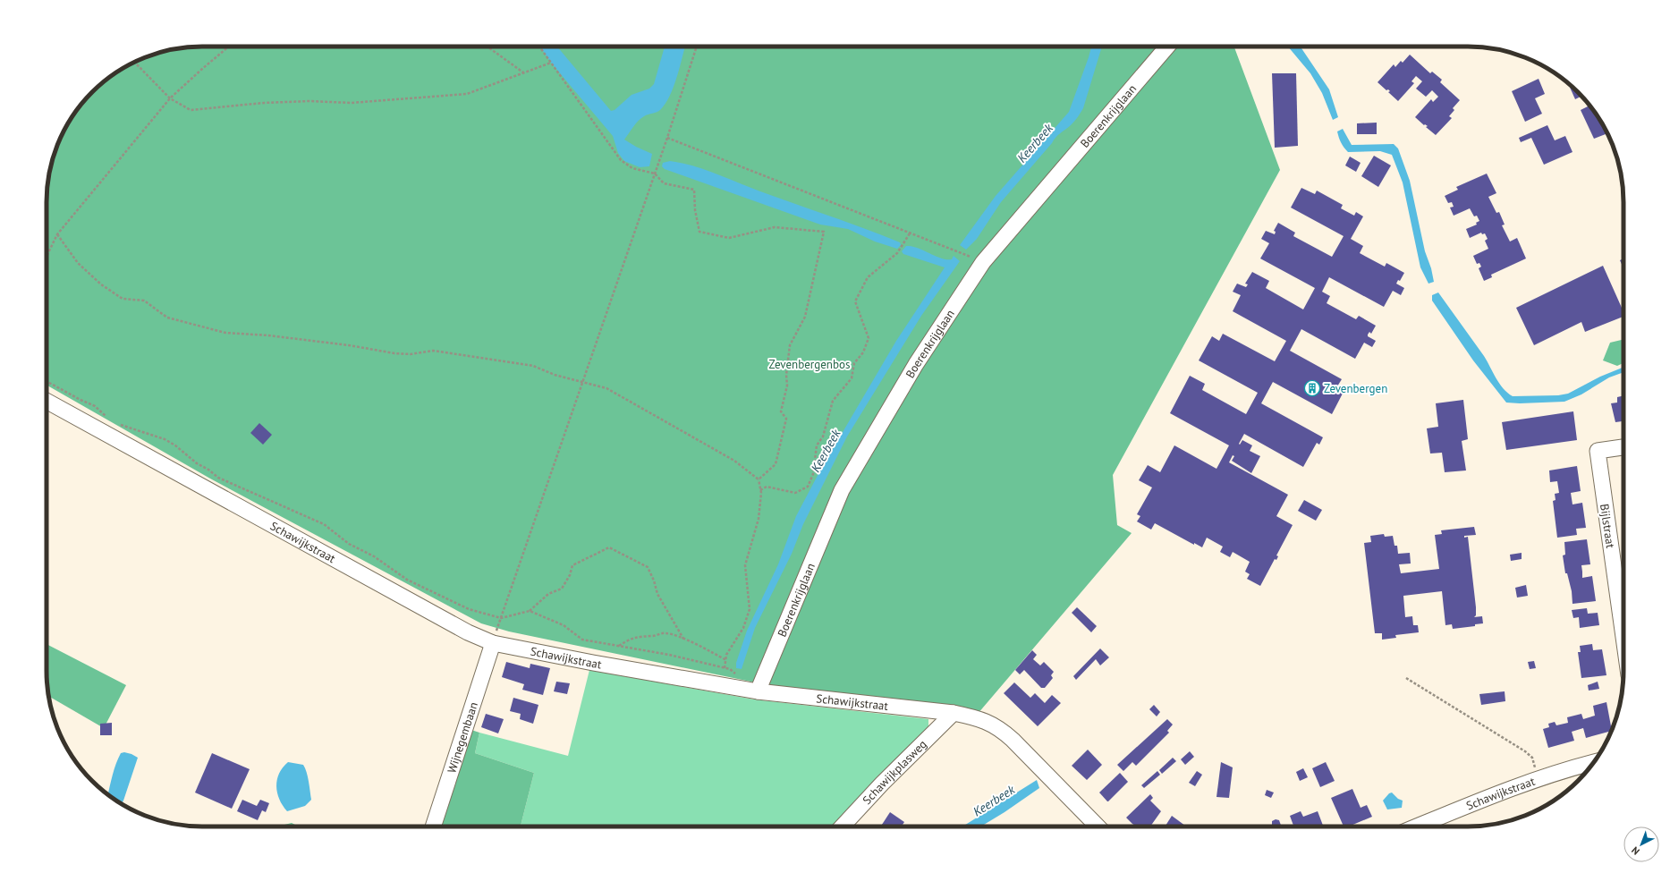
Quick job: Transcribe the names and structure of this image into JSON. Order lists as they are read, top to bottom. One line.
{"streets":{"street":["Boerenkrijglaan","Bijlstraat","Schawijkstraat","Wijnegembaan","Schawijkplasweg"]},"crossings":[["Boerenkrijglaan","Schawijkstraat"],["Schawijkstraat","Wijnegembaan"],["Schawijkstraat","Schawijkplasweg"]],"water":["Keerbeek"],"parks":["Zevenbergenbos"],"places":{"building":["Zevenbergen"]},"north":"bottom left"}
